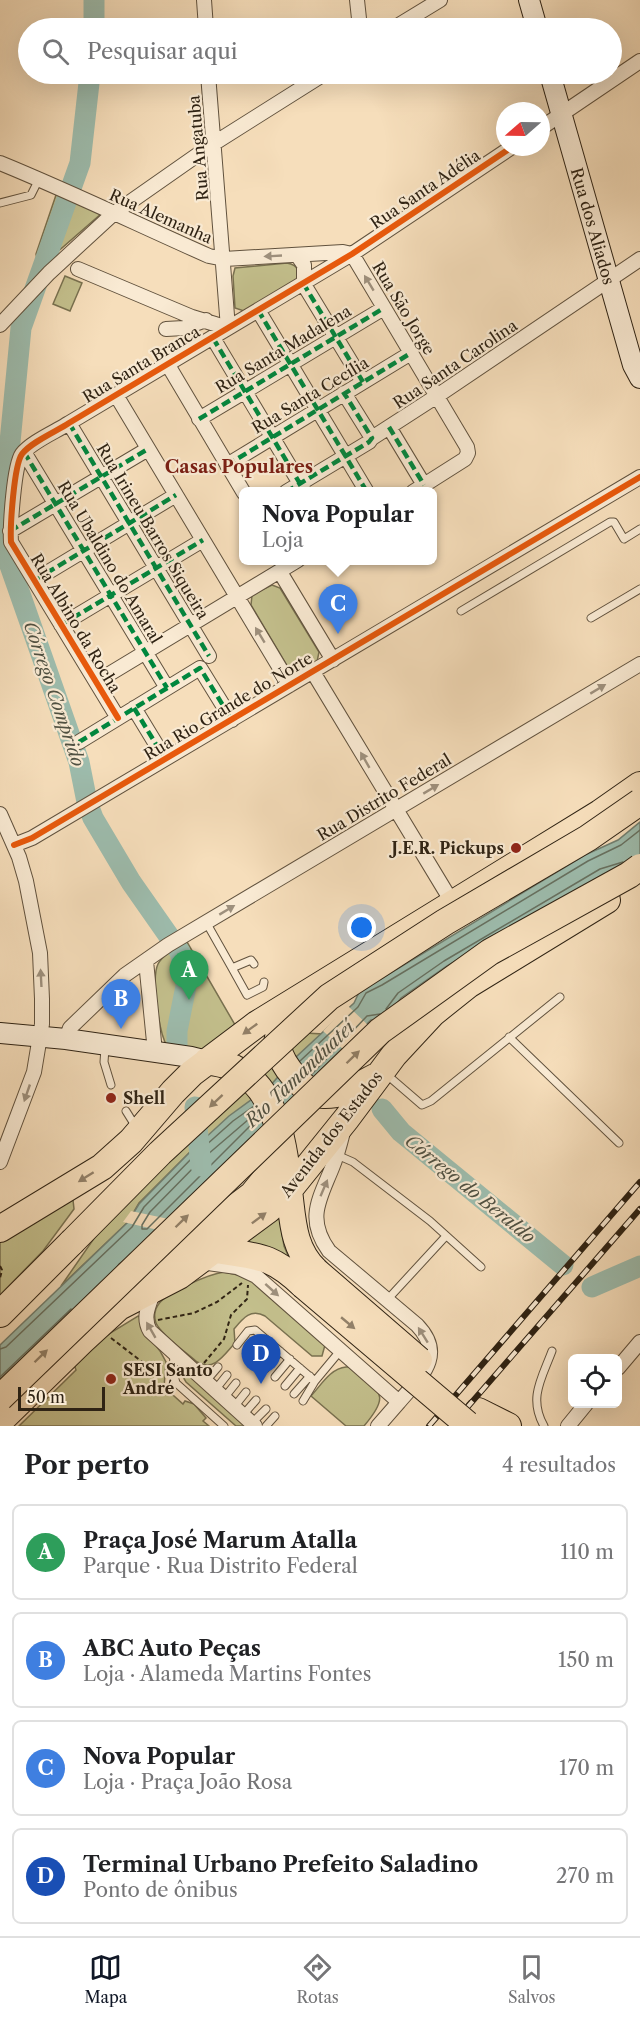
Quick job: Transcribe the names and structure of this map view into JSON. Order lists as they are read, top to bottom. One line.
{"streets":{"highway":["Avenida dos Estados"],"street":["Rua Angatuba","Rua Santa Adélia","Rua Alemanha","Rua dos Aliados","Rua São Jorge","Rua Santa Madalena","Rua Santa Branca","Rua Santa Carolina","Rua Santa Cecília","Rua Irineu Barros Siqueira","Rua Ubaldino do Amaral","Rua Albino da Rocha","Rua Rio Grande do Norte","Rua Distrito Federal"]},"crossings":[["Rua Angatuba","Rua Alemanha"],["Rua Angatuba","Rua Santa Branca"],["Rua Santa Adélia","Rua Alemanha"],["Rua Santa Adélia","Rua São Jorge"],["Rua Santa Adélia","Rua Santa Branca"],["Rua Alemanha","Rua São Jorge"],["Rua Alemanha","Rua Santa Branca"],["Rua dos Aliados","Rua Santa Carolina"],["Rua São Jorge","Rua Santa Madalena"],["Rua São Jorge","Rua Santa Branca"],["Rua São Jorge","Rua Santa Carolina"],["Rua São Jorge","Rua Santa Cecília"],["Rua Santa Branca","Rua Irineu Barros Siqueira"],["Rua Santa Branca","Rua Ubaldino do Amaral"]],"one_way":["Rua Distrito Federal"],"districts":["Casas Populares"],"water":["Córrego Comprido","Rio Tamanduateí","Córrego do Beraldo"],"places":["J.E.R. Pickups","Shell","SESI Santo André"],"scale_bar":"50 m","north":"left","page":{"search":"Pesquisar aqui","popup":["Nova Popular","Loja"],"pins":["C","A","B","D"],"scale":"50 m","heading":["Por perto","4 resultados"],"list":[{"mark":"A","name":"Praça José Marum Atalla","note":"Parque · Rua Distrito Federal","value":"110 m"},{"mark":"B","name":"ABC Auto Peças","note":"Loja · Alameda Martins Fontes","value":"150 m"},{"mark":"C","name":"Nova Popular","note":"Loja · Praça João Rosa","value":"170 m"},{"mark":"D","name":"Terminal Urbano Prefeito Saladino","note":"Ponto de ônibus","value":"270 m"}],"nav":["Mapa","Rotas","Salvos"]}}
